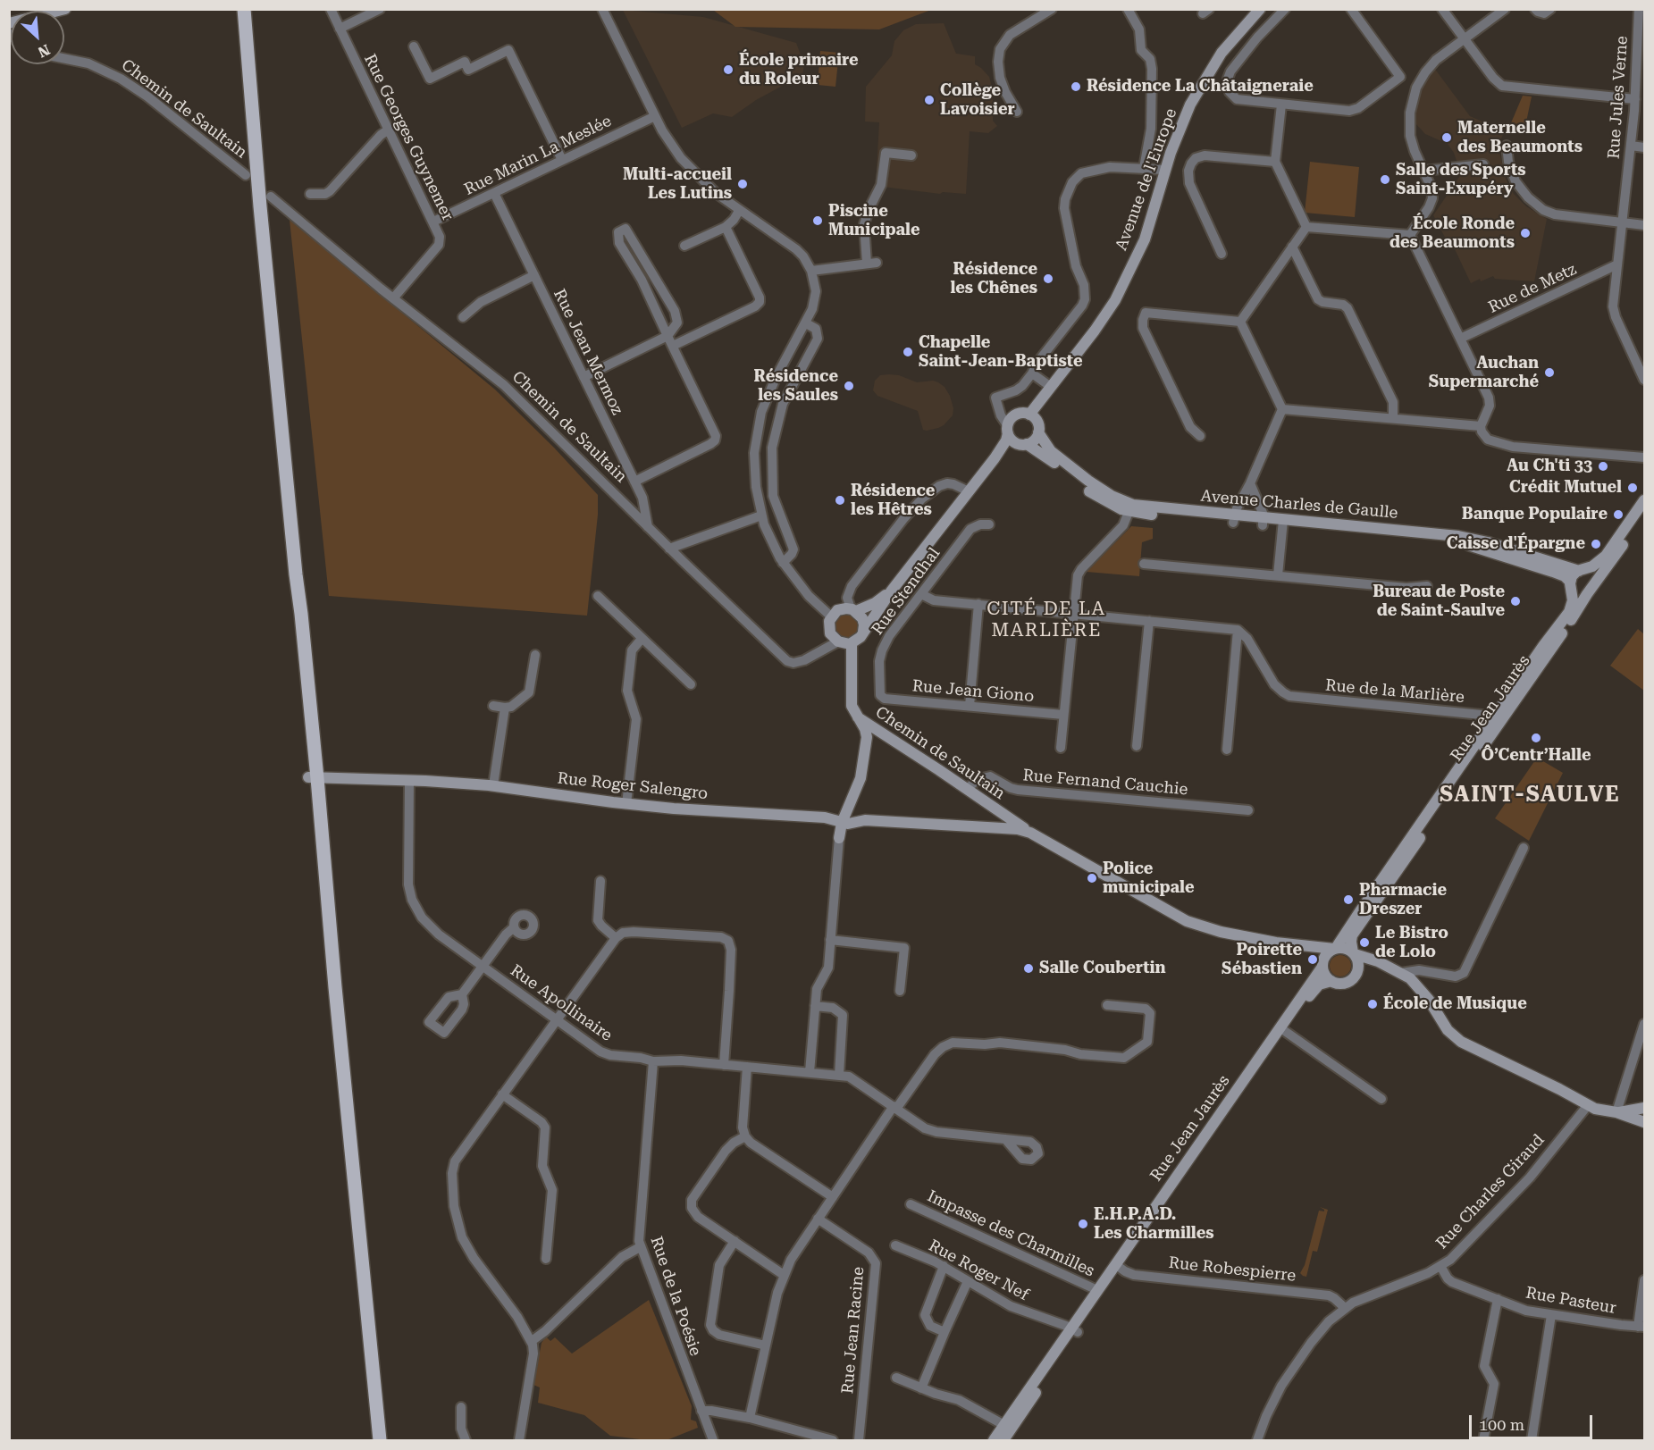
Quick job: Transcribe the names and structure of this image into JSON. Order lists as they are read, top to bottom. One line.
{"streets":{"street":["Rue Jules Verne","Chemin de Saultain","Rue Georges Guynemer","Rue Marin La Meslée","Avenue de l'Europe","Rue de Metz","Rue Jean Mermoz","Avenue Charles de Gaulle","Rue Stendhal","Rue Jean Giono","Rue de la Marlière","Rue Jean Jaurès","Rue Fernand Cauchie","Rue Roger Salengro","Rue Apollinaire","Rue Charles Giraud","Impasse des Charmilles","Rue Robespierre","Rue Roger Nef","Rue de la Poésie","Rue Pasteur","Rue Jean Racine"]},"crossings":[["Rue Jules Verne","Rue de Metz"],["Chemin de Saultain","Rue Georges Guynemer"],["Chemin de Saultain","Rue Jean Mermoz"],["Chemin de Saultain","Rue Fernand Cauchie"],["Rue Georges Guynemer","Rue Marin La Meslée"],["Rue Marin La Meslée","Rue Jean Mermoz"],["Avenue de l'Europe","Avenue Charles de Gaulle"],["Avenue Charles de Gaulle","Rue Jean Jaurès"],["Rue Stendhal","Rue Jean Giono"],["Rue de la Marlière","Rue Jean Jaurès"],["Rue Jean Jaurès","Impasse des Charmilles"],["Rue Jean Jaurès","Rue Robespierre"],["Rue Jean Jaurès","Rue Roger Nef"],["Rue Roger Salengro","Rue Apollinaire"],["Rue Apollinaire","Rue de la Poésie"],["Rue Charles Giraud","Rue Robespierre"],["Rue Charles Giraud","Rue Pasteur"]],"districts":["CITÉ DE LA MARLIÈRE","SAINT-SAULVE"],"places":["École primaire du Roleur","Résidence La Châtaigneraie","Collège Lavoisier","Maternelle des Beaumonts","Salle des Sports Saint-Exupéry","Multi-accueil Les Lutins","Piscine Municipale","École Ronde des Beaumonts","Résidence les Chênes","Chapelle Saint-Jean-Baptiste","Auchan Supermarché","Résidence les Saules","Au Ch'ti 33","Crédit Mutuel","Résidence les Hêtres","Banque Populaire","Caisse d'Épargne","Bureau de Poste de Saint-Saulve","Ô’Centr’Halle","Police municipale","Pharmacie Dreszer","Le Bistro de Lolo","Poirette Sébastien","Salle Coubertin","École de Musique","E.H.P.A.D. Les Charmilles"],"scale_bar":"100 m","north":"bottom right"}
